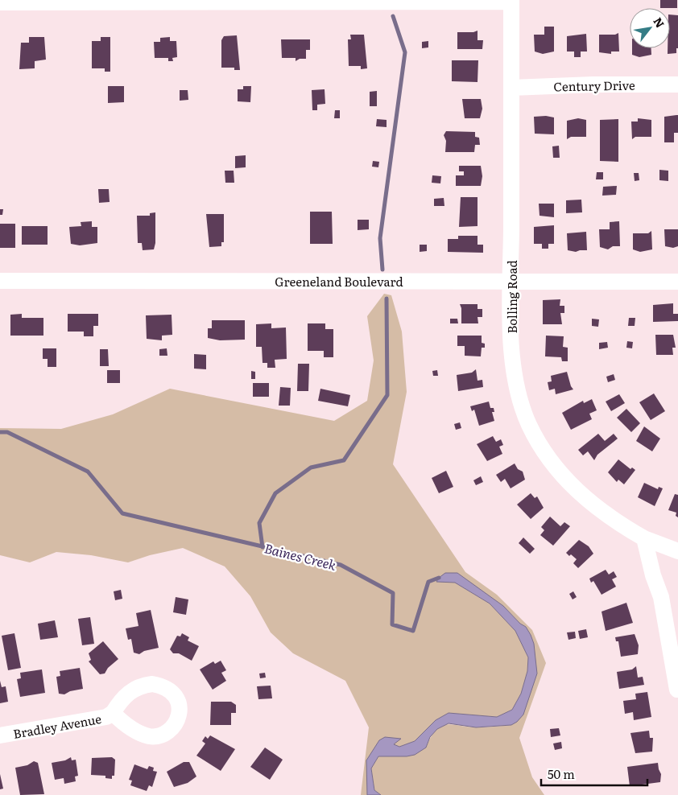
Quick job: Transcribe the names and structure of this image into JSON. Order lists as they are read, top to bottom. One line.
{"streets":{"street":["Century Drive","Greeneland Boulevard","Bolling Road","Bradley Avenue"]},"crossings":[["Century Drive","Bolling Road"],["Greeneland Boulevard","Bolling Road"]],"water":["Baines Creek"],"scale_bar":"50 m","north":"top right"}
